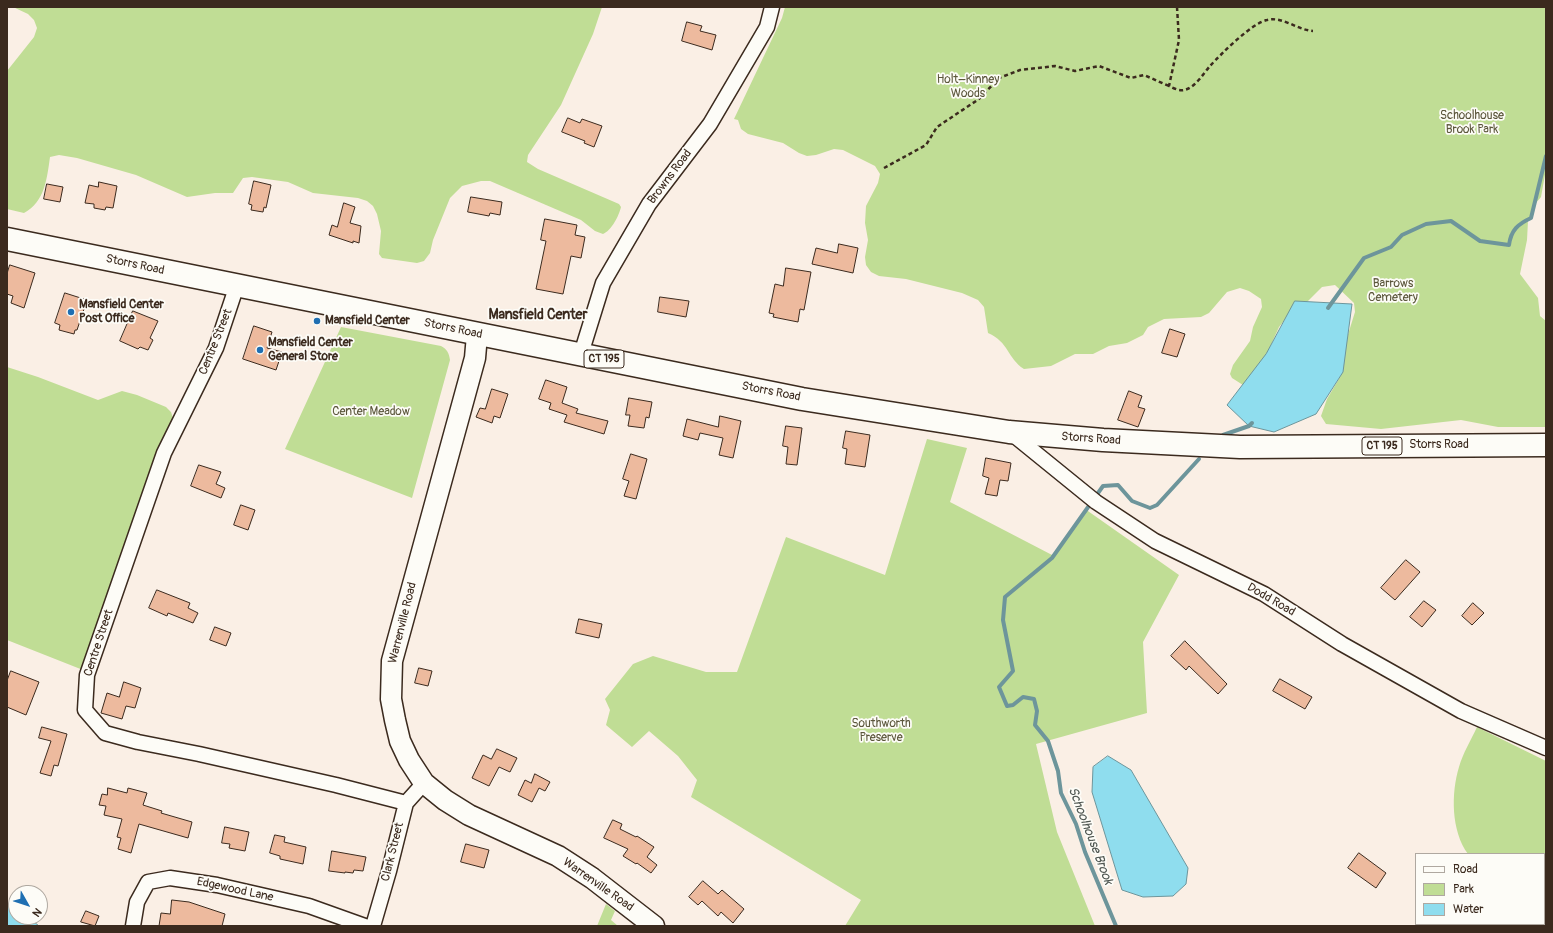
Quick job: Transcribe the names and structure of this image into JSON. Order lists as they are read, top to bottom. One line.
{"streets":{"main road":["Storrs Road","CT 195","Warrenville Road"],"street":["Browns Road","Centre Street","Dodd Road","Clark Street","Edgewood Lane"]},"crossings":[["Browns Road","Storrs Road"],["Storrs Road","Centre Street"],["Storrs Road","Dodd Road"],["Storrs Road","Warrenville Road"],["Centre Street","Clark Street"],["Warrenville Road","Clark Street"]],"districts":["Mansfield Center"],"water":["Schoolhouse Brook"],"parks":["Holt–Kinney Woods","Schoolhouse Brook Park","Barrows Cemetery","Center Meadow","Southworth Preserve"],"places":["Mansfield Center Post Office","Mansfield Center","Mansfield Center General Store"],"legend":["Road","Park","Water"],"north":"bottom right"}
